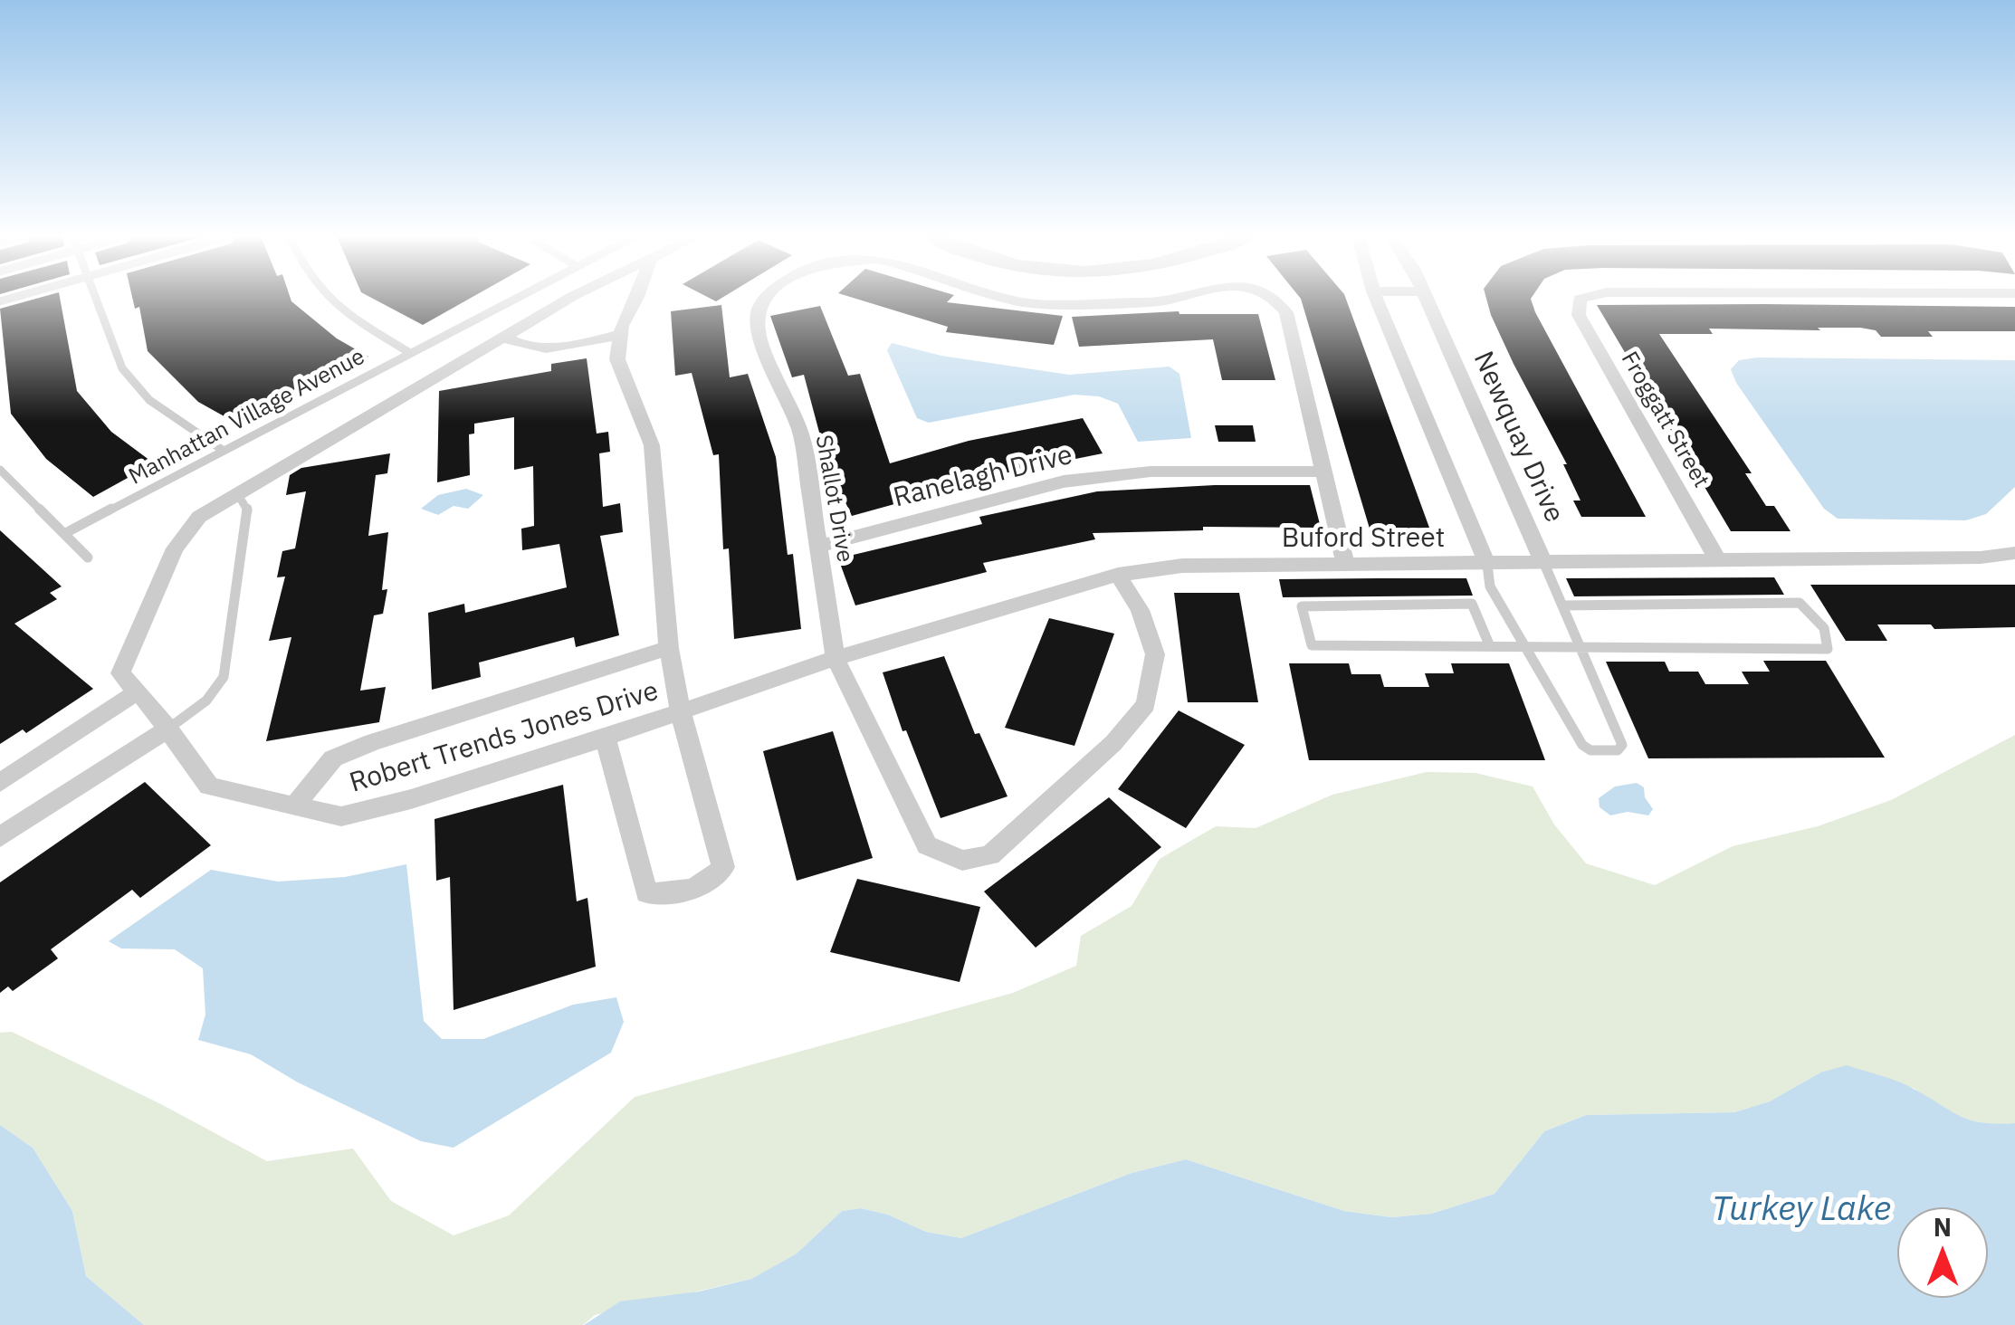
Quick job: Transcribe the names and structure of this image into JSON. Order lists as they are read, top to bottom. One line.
{"streets":{"street":["Froggatt Street","Newquay Drive","Ranelagh Drive","Shallot Drive","Buford Street","Robert Trends Jones Drive"],"lane":["Manhattan Village Avenue"]},"crossings":[["Froggatt Street","Buford Street"],["Newquay Drive","Buford Street"],["Ranelagh Drive","Shallot Drive"],["Shallot Drive","Buford Street"],["Buford Street","Robert Trends Jones Drive"]],"water":["Turkey Lake"],"north":"top"}
